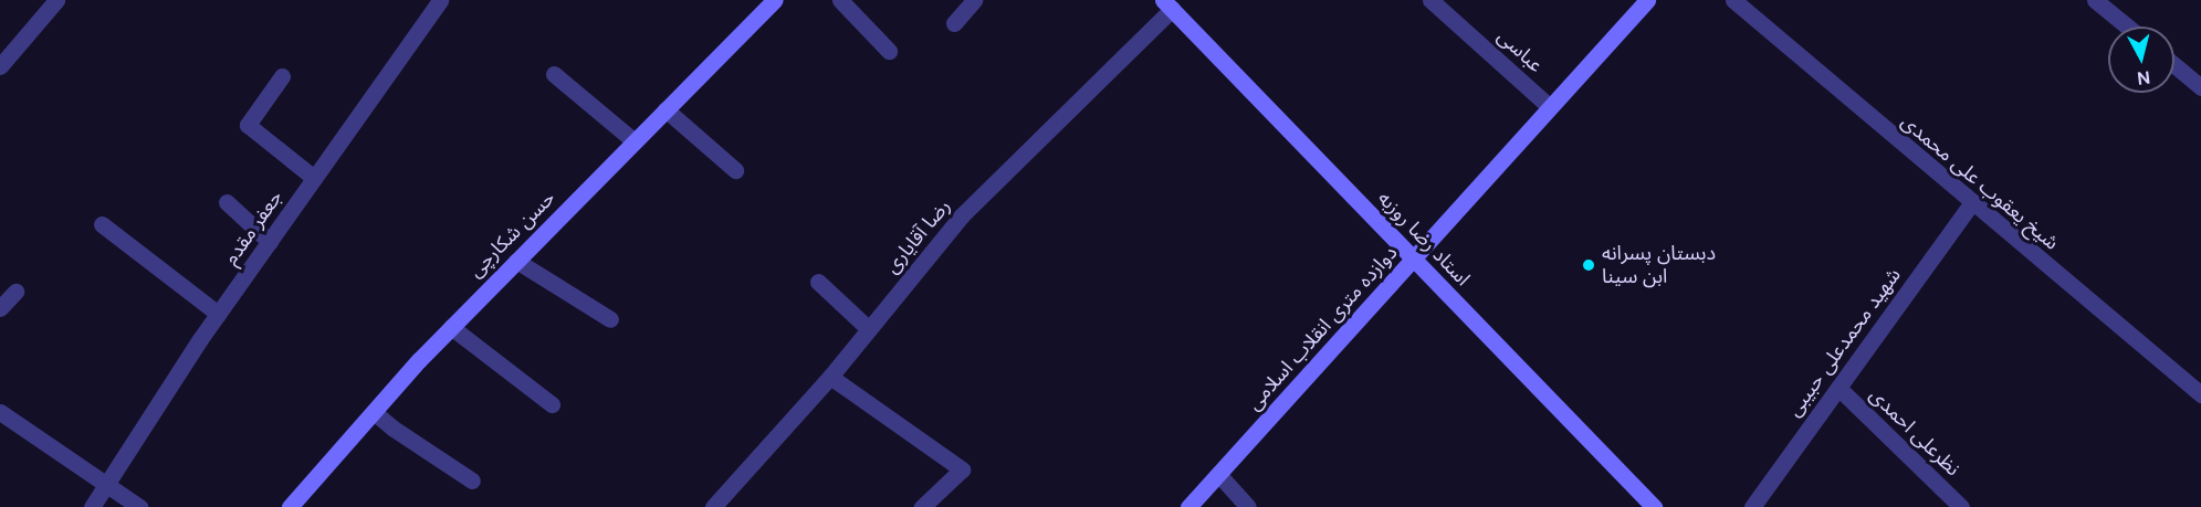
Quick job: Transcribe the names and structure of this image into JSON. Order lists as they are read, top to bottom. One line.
{"streets":{"street":["عباسی","شیخ یعقوب علی محمدی","جعفر مقدم","حسن شکارچی","رضا آقایاری","استاد رضا روزبه","دوازده متری انقلاب اسلامی","شهید محمدعلی حبیبی","نظرعلی احمدی"]},"crossings":[["عباسی","دوازده متری انقلاب اسلامی"],["شیخ یعقوب علی محمدی","شهید محمدعلی حبیبی"],["رضا آقایاری","استاد رضا روزبه"],["استاد رضا روزبه","دوازده متری انقلاب اسلامی"],["شهید محمدعلی حبیبی","نظرعلی احمدی"]],"places":["دبستان پسرانه ابن سینا"],"north":"bottom"}
